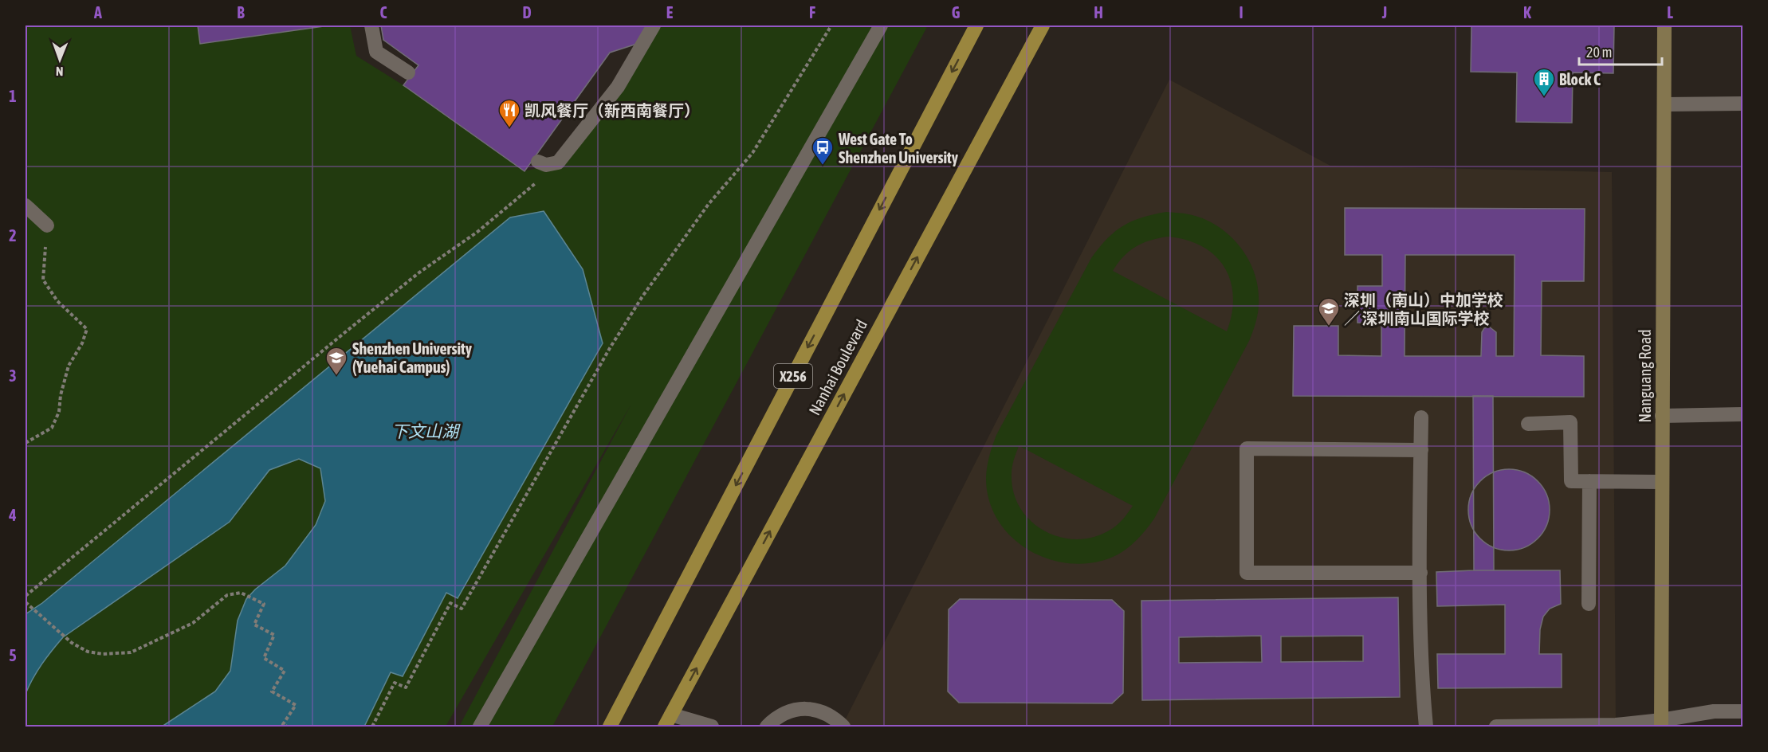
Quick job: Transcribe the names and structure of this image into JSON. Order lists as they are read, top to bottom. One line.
{"streets":{"main road":["Nanhai Boulevard","X256"],"street":["Nanguang Road"]},"water":["下文山湖"],"places":{"building":["Block C"],"restaurant":["凯风餐厅（新西南餐厅）"],"bus stop":["West Gate To Shenzhen University"],"school or university":["深圳（南山）中加学校 ／ 深圳南山国际学校","Shenzhen University (Yuehai Campus)"]},"scale_bar":"20 m","north":"bottom","grid":{"columns":["A","B","C","D","E","F","G","H","I","J","K","L"],"rows":["1","2","3","4","5"]}}
